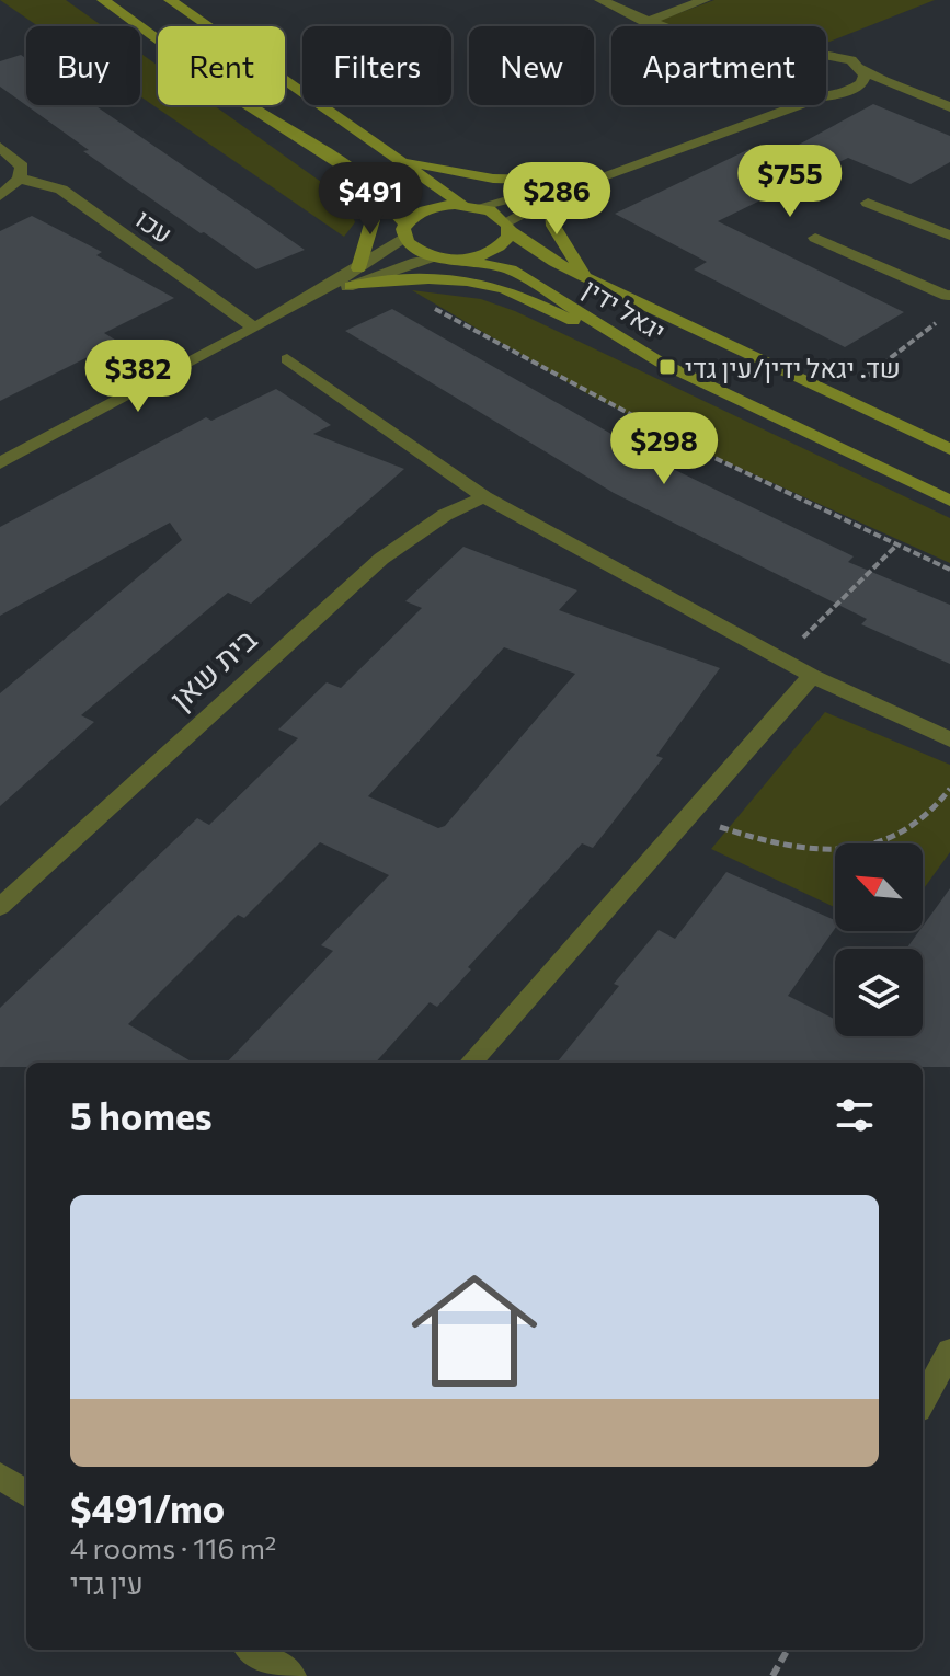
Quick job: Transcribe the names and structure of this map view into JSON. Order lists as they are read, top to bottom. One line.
{"streets":{"main road":["יגאל ידין"],"street":["עכו","בית שאן"]},"places":{"transit":["שד. יגאל ידין/עין גדי"]},"north":"top left","page":{"chip":["Buy","Rent","Filters","New","Apartment"],"price":["$755","$491","$286","$382","$298"],"heading":"5 homes","list":[{"name":"$491/mo","note":"4 rooms · 116 m² · עין גדי"}]}}
